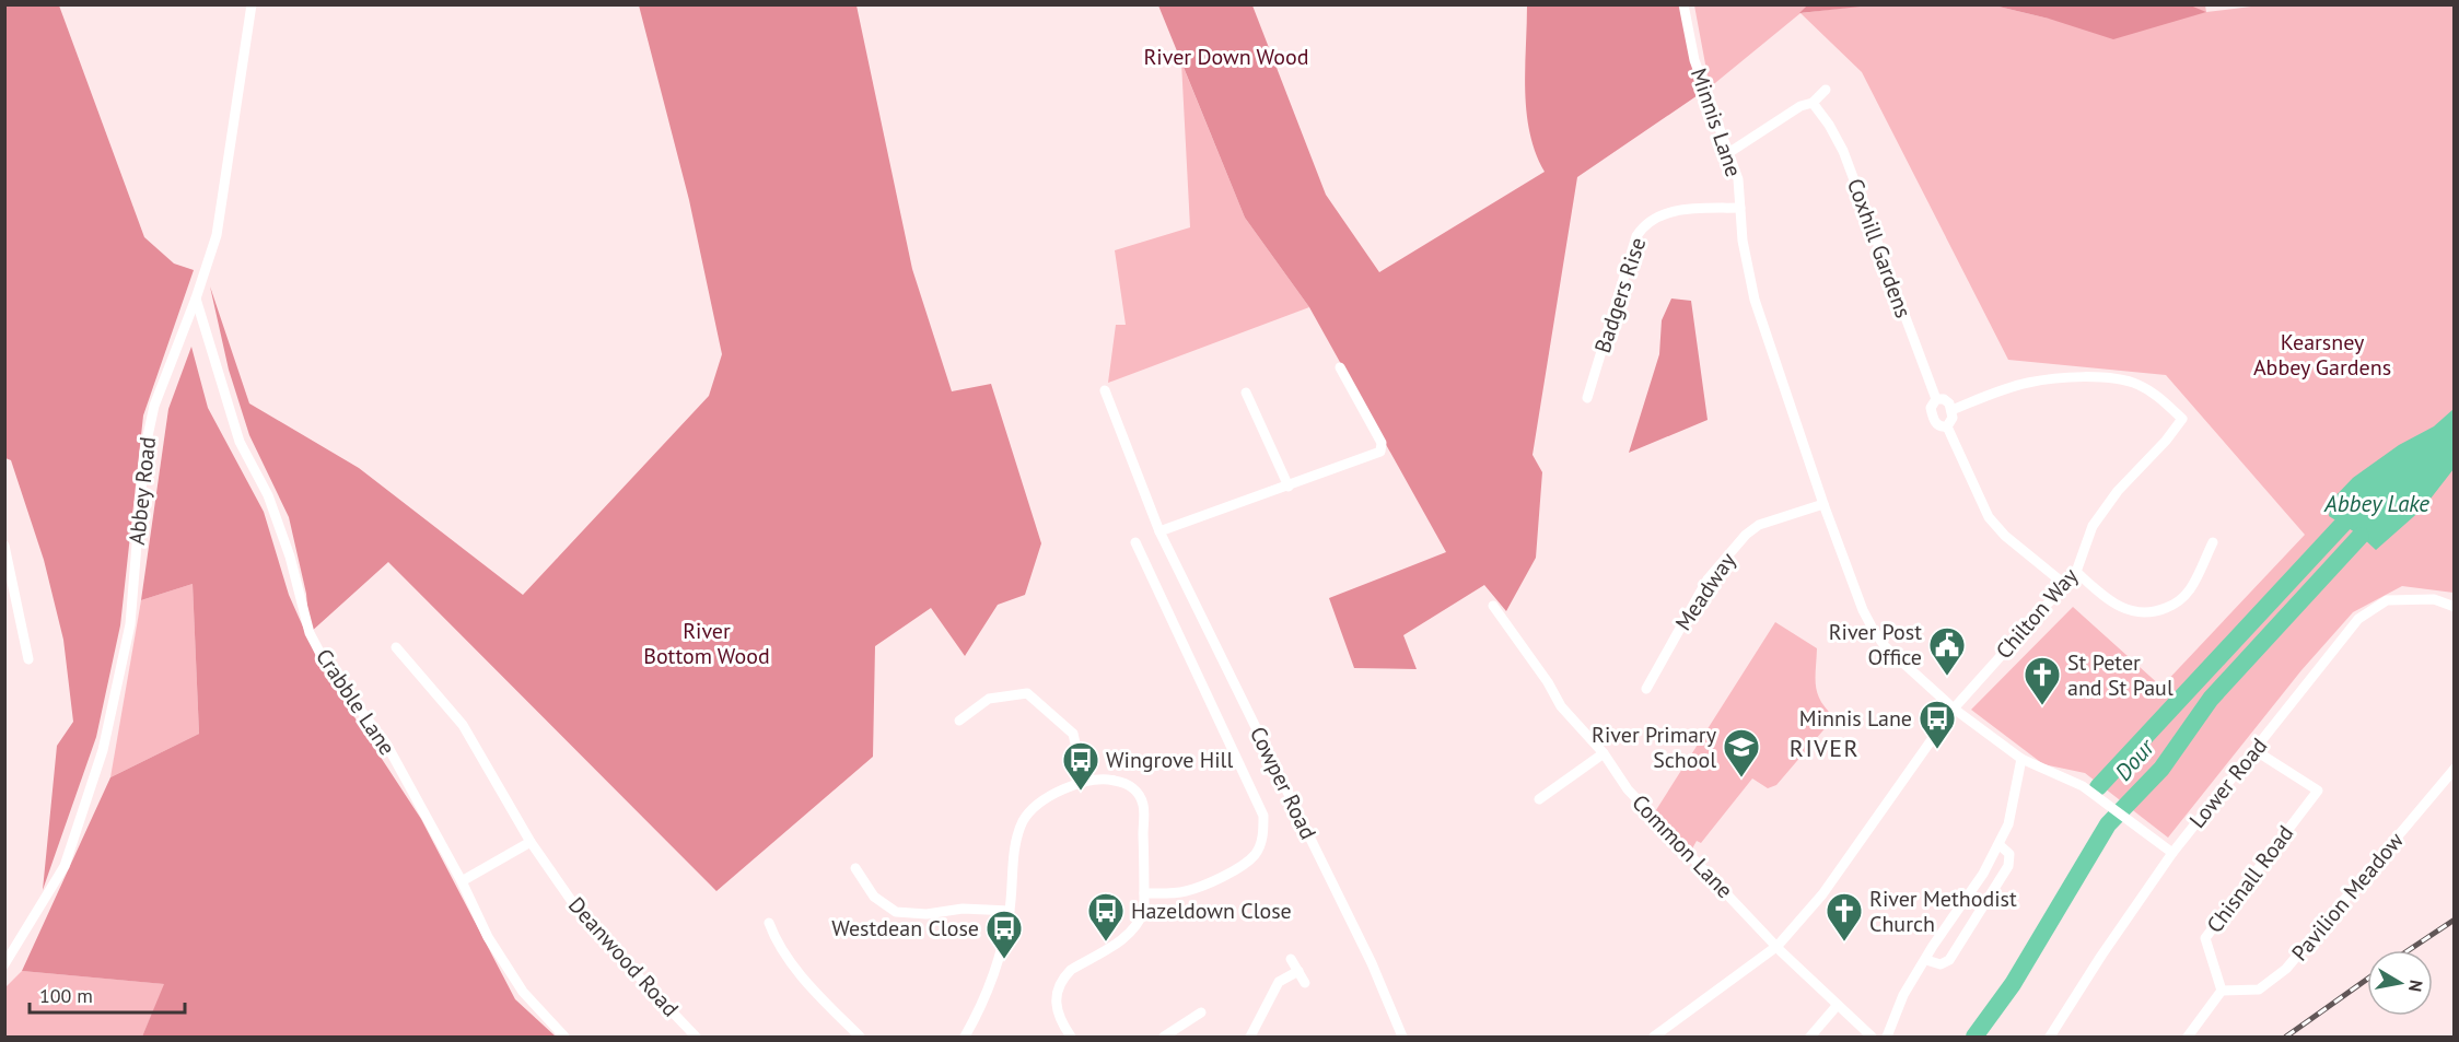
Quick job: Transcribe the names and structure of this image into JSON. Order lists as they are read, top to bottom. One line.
{"streets":{"street":["Minnis Lane","Coxhill Gardens","Badgers Rise","Abbey Road","Meadway","Chilton Way","Crabble Lane","Cowper Road","Lower Road","Common Lane","Chisnall Road","Pavilion Meadow","Deanwood Road"]},"crossings":[["Minnis Lane","Badgers Rise"],["Minnis Lane","Meadway"],["Minnis Lane","Chilton Way"],["Minnis Lane","Lower Road"],["Coxhill Gardens","Chilton Way"],["Abbey Road","Crabble Lane"],["Chilton Way","Common Lane"],["Lower Road","Chisnall Road"],["Chisnall Road","Pavilion Meadow"]],"districts":["RIVER"],"water":["Abbey Lake","Dour"],"parks":["River Down Wood","Kearsney Abbey Gardens","River Bottom Wood"],"places":{"public building":["River Post Office"],"church":["St Peter and St Paul","River Methodist Church"],"bus stop":["Minnis Lane","Wingrove Hill","Hazeldown Close","Westdean Close"],"school or university":["River Primary School"]},"scale_bar":"100 m","north":"right"}
